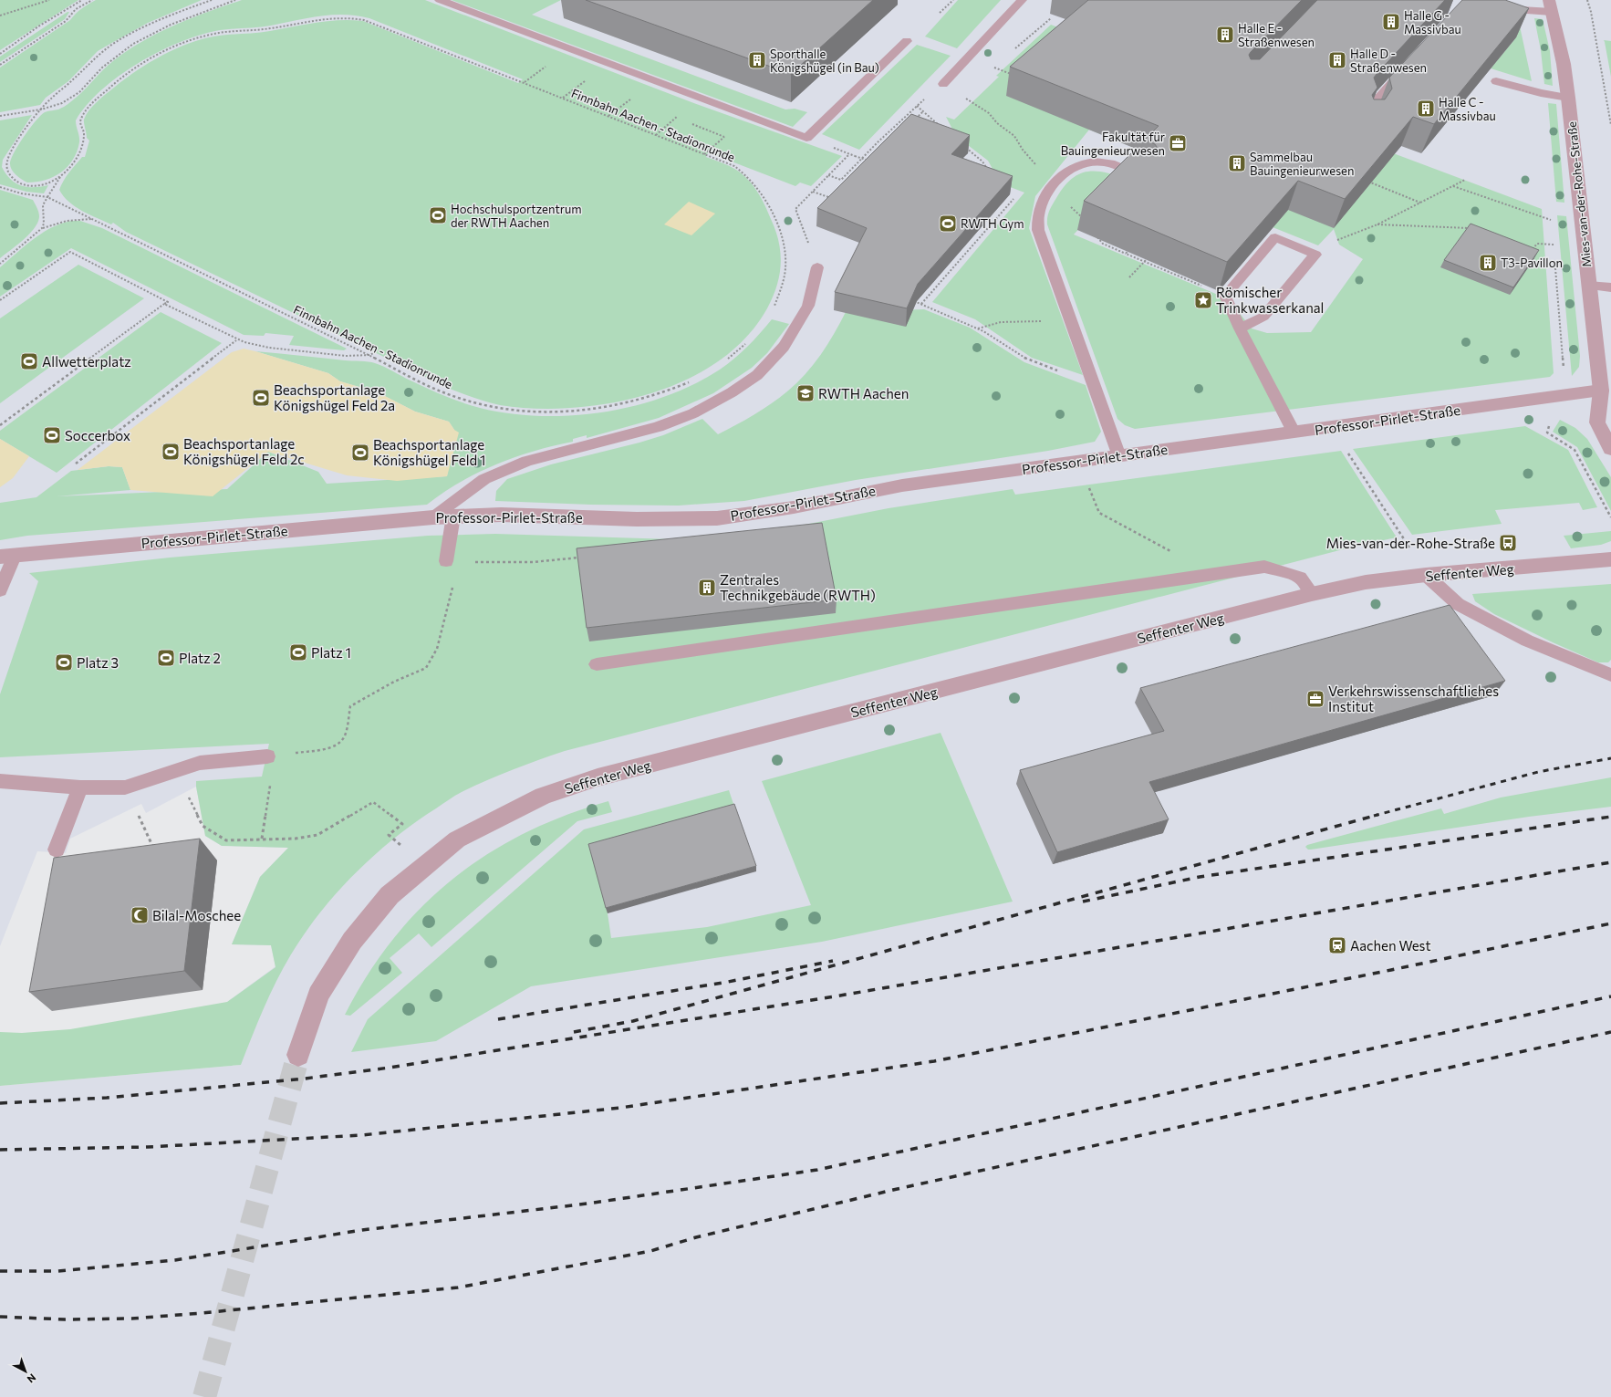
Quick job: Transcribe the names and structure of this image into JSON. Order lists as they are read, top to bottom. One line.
{"streets":{"street":["Mies-van-der-Rohe-Straße","Professor-Pirlet-Straße","Seffenter Weg"],"path":["Finnbahn Aachen - Stadionrunde"]},"crossings":[["Mies-van-der-Rohe-Straße","Professor-Pirlet-Straße"]],"places":{"building":["Halle G - Massivbau","Halle E - Straßenwesen","Sporthalle Königshügel (in Bau)","Halle D - Straßenwesen","Halle C - Massivbau","Sammelbau Bauingenieurwesen","T3-Pavillon","Zentrales Technikgebäude (RWTH)"],"office":["Fakultät für Bauingenieurwesen","Verkehrswissenschaftliches Institut"],"sports":["Hochschulsportzentrum der RWTH Aachen","RWTH Gym","Allwetterplatz","Beachsportanlage Königshügel Feld 2a","Soccerbox","Beachsportanlage Königshügel Feld 2c","Beachsportanlage Königshügel Feld 1","Platz 1","Platz 2","Platz 3"],"place":["Römischer Trinkwasserkanal"],"school or university":["RWTH Aachen"],"bus stop":["Mies-van-der-Rohe-Straße"],"mosque":["Bilal-Moschee"],"station":["Aachen West"]},"north":"bottom right"}
